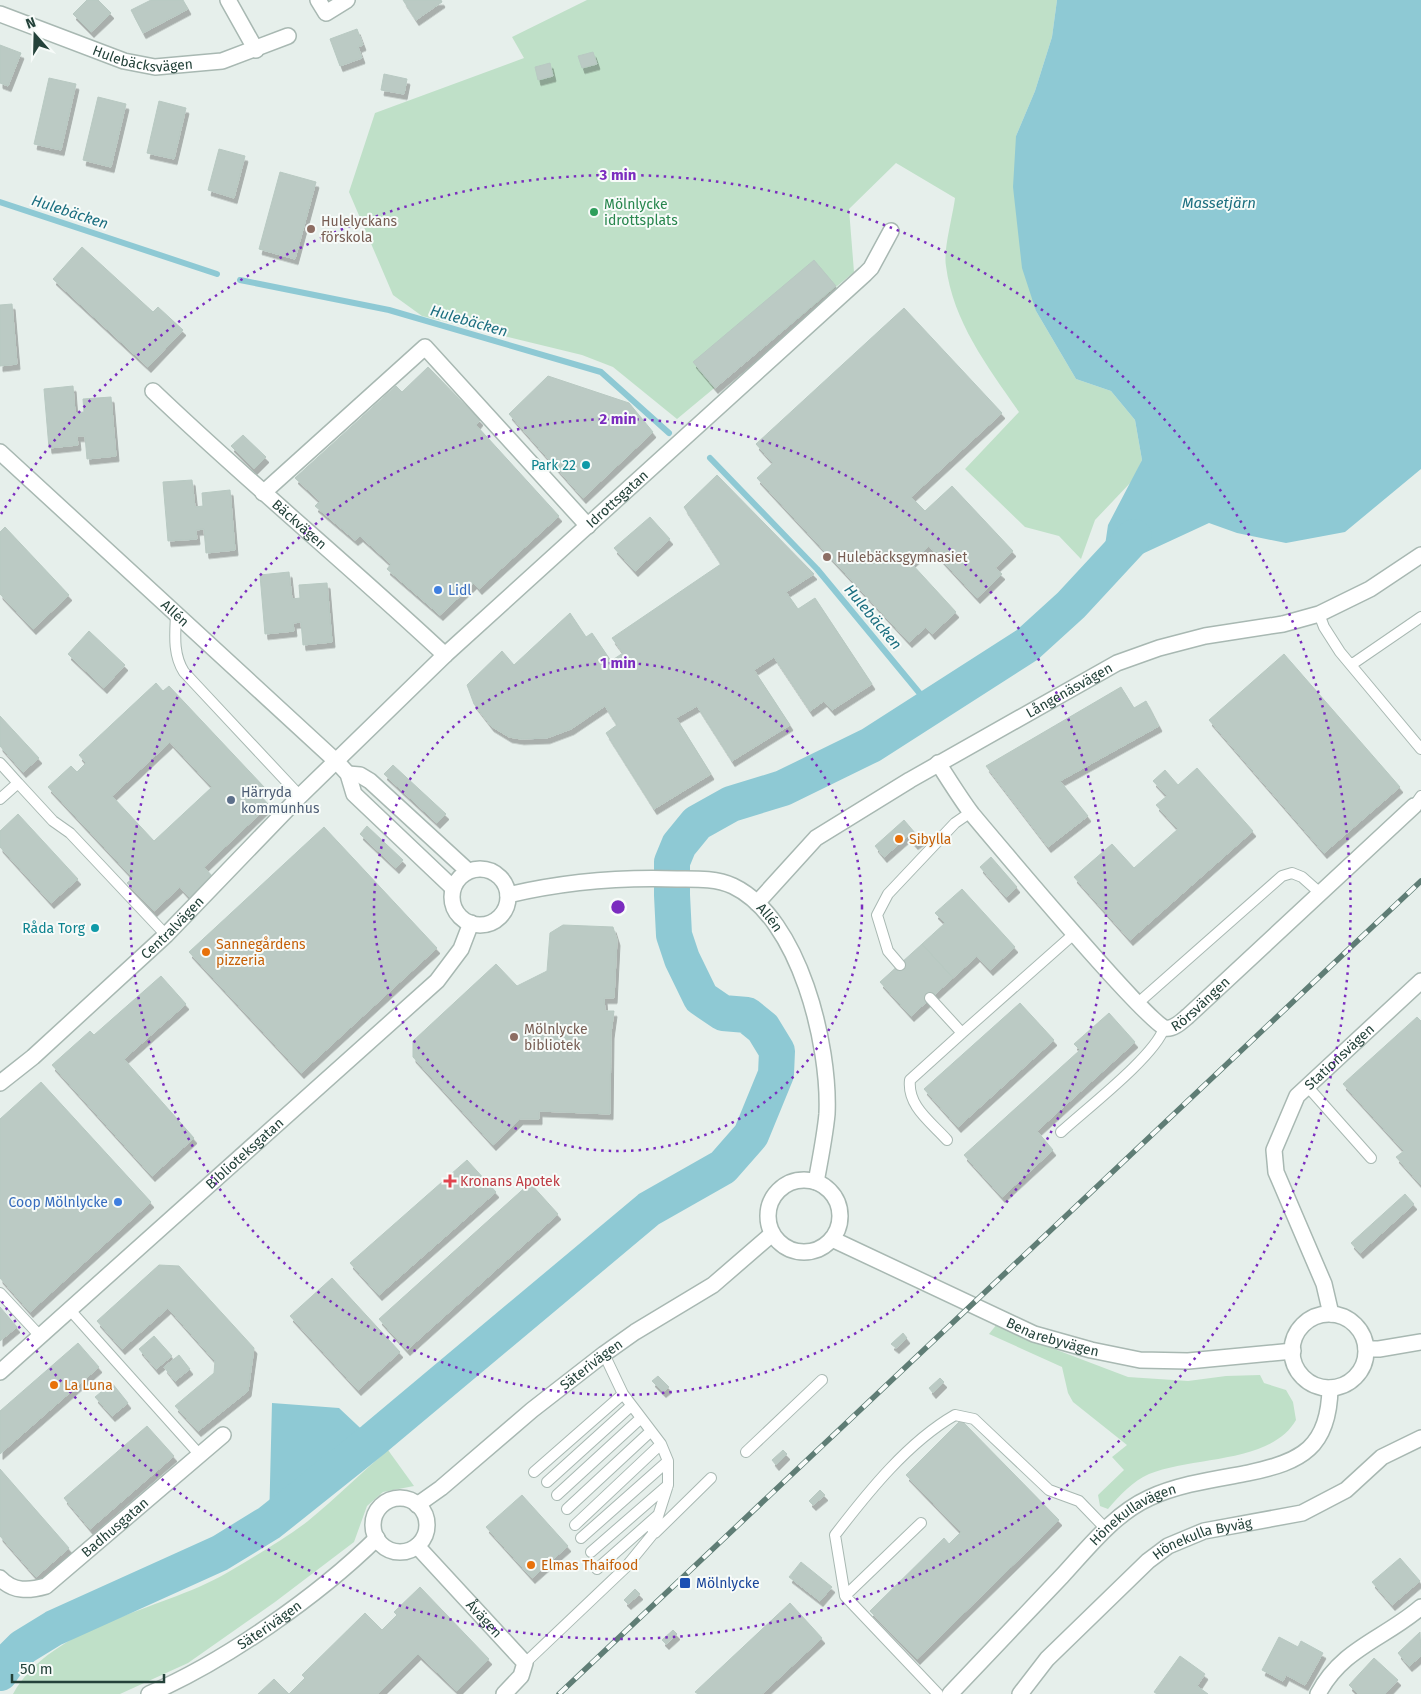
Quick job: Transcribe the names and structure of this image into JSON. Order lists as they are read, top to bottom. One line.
{"streets":{"street":["Hulebäcksvägen","Idrottsgatan","Bäckvägen","Allén","Långenäsvägen","Centralvägen","Rörsvängen","Stationsvägen","Biblioteksgatan","Benarebyvägen","Säterivägen","Hönekullavägen","Badhusgatan","Hönekulla Byväg","Åvägen"]},"crossings":[["Idrottsgatan","Bäckvägen"],["Idrottsgatan","Allén"],["Idrottsgatan","Centralvägen"],["Allén","Långenäsvägen"],["Allén","Centralvägen"],["Allén","Biblioteksgatan"],["Allén","Benarebyvägen"],["Allén","Säterivägen"],["Långenäsvägen","Rörsvängen"],["Stationsvägen","Benarebyvägen"],["Stationsvägen","Hönekullavägen"],["Benarebyvägen","Säterivägen"],["Benarebyvägen","Hönekullavägen"],["Säterivägen","Åvägen"]],"water":["Massetjärn","Hulebäcken"],"places":{"other":["Mölnlycke idrottsplats","Hulelyckans förskola","Park 22","Hulebäcksgymnasiet","Lidl","Härryda kommunhus","Sibylla","Råda Torg","Sannegårdens pizzeria","Mölnlycke bibliotek","Coop Mölnlycke","La Luna","Elmas Thaifood"],"health":["Kronans Apotek"],"transit":["Mölnlycke"]},"scale_bar":"50 m","north":"top","rings":["3 min","2 min","1 min"]}
